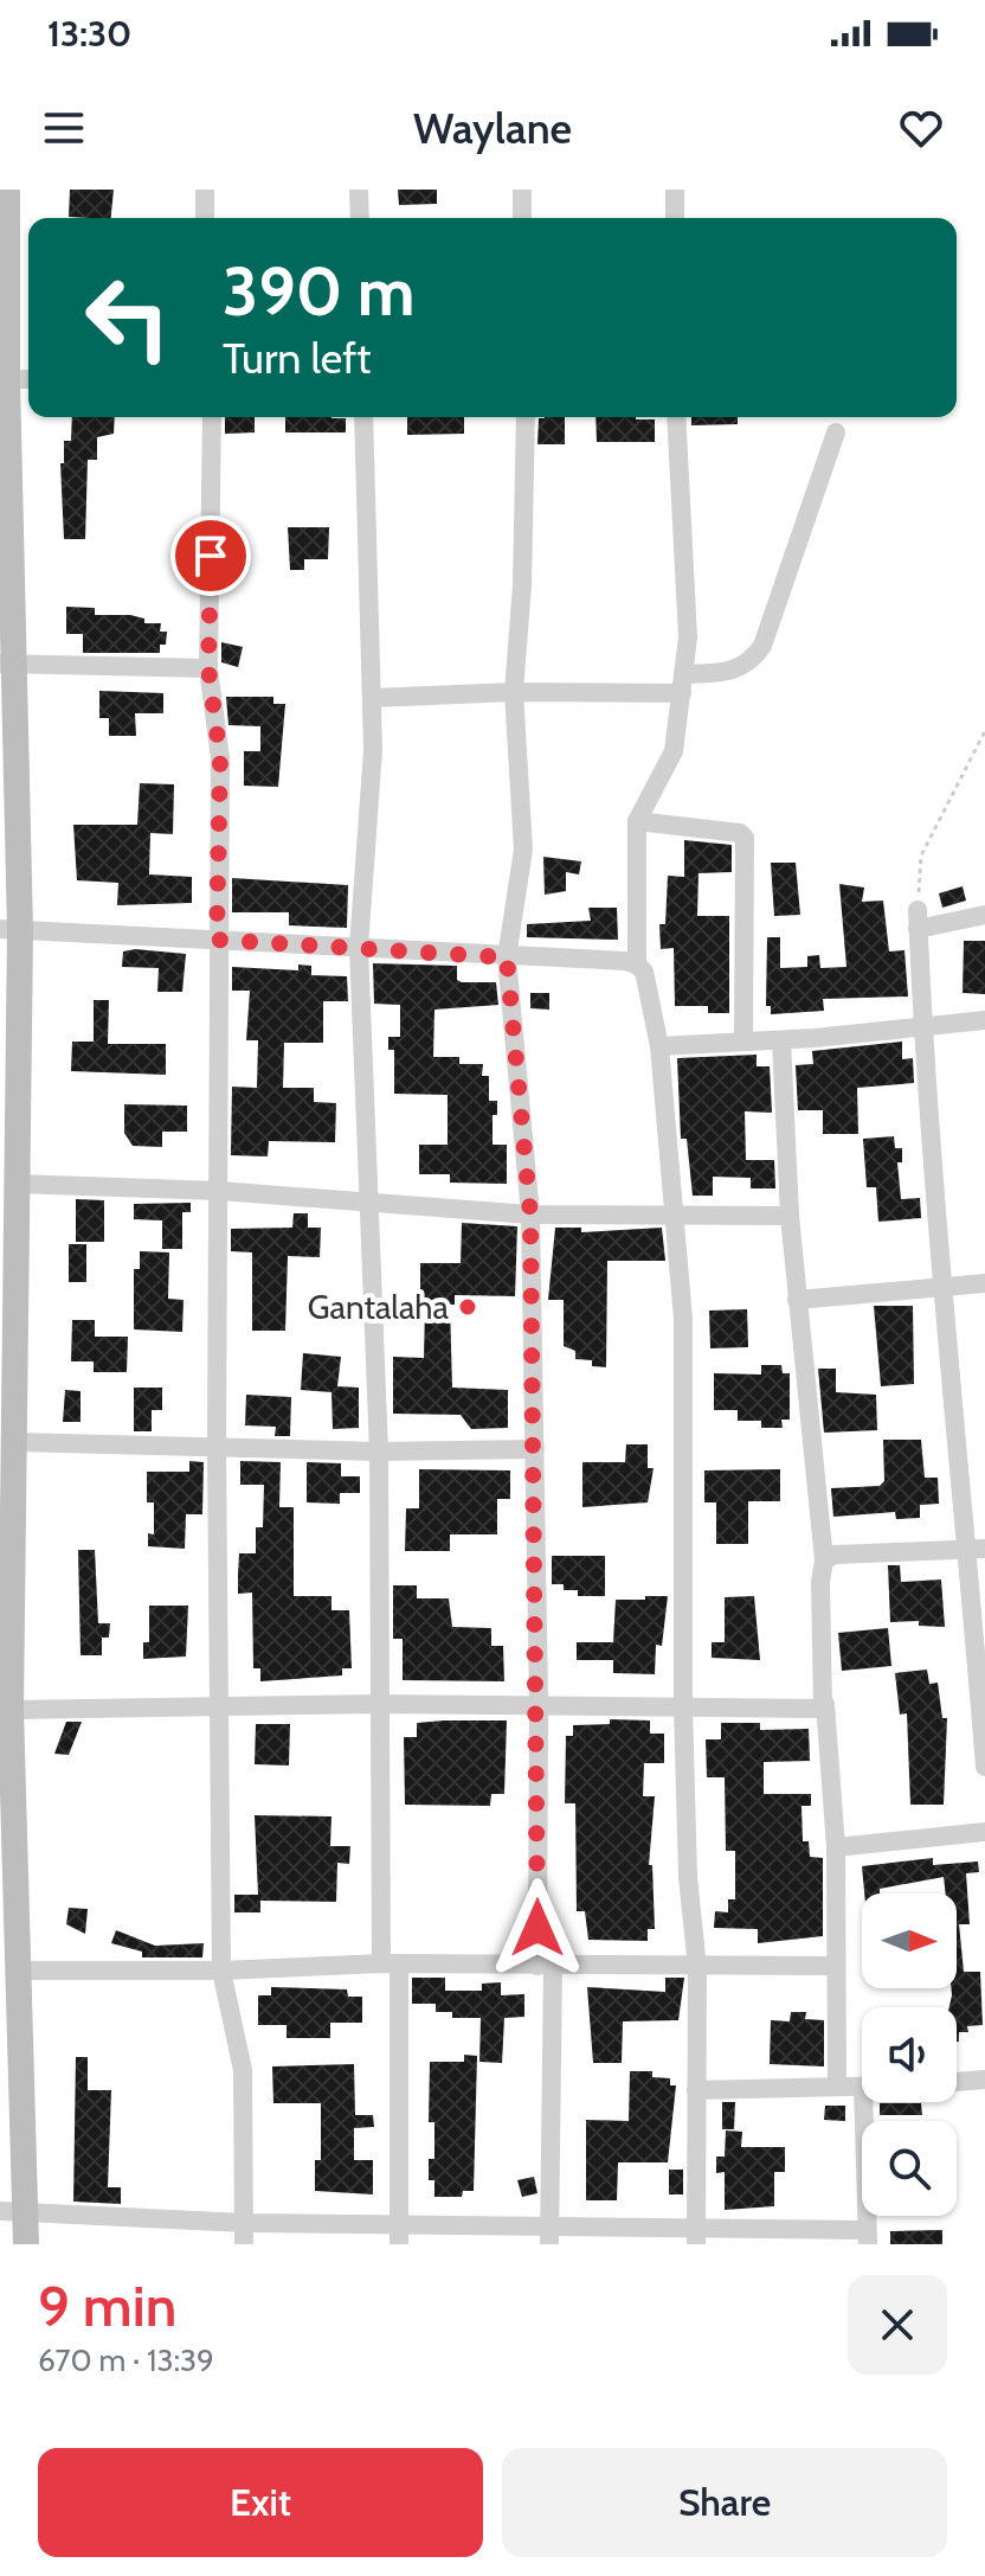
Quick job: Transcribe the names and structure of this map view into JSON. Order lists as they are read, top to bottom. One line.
{"places":["Gantalaha"],"north":"right","page":{"status":"13:30","header":"Waylane","turn":["390 m","Turn left"],"heading":["9 min","670 m · 13:39"],"buttons":["Exit","Share"]}}
